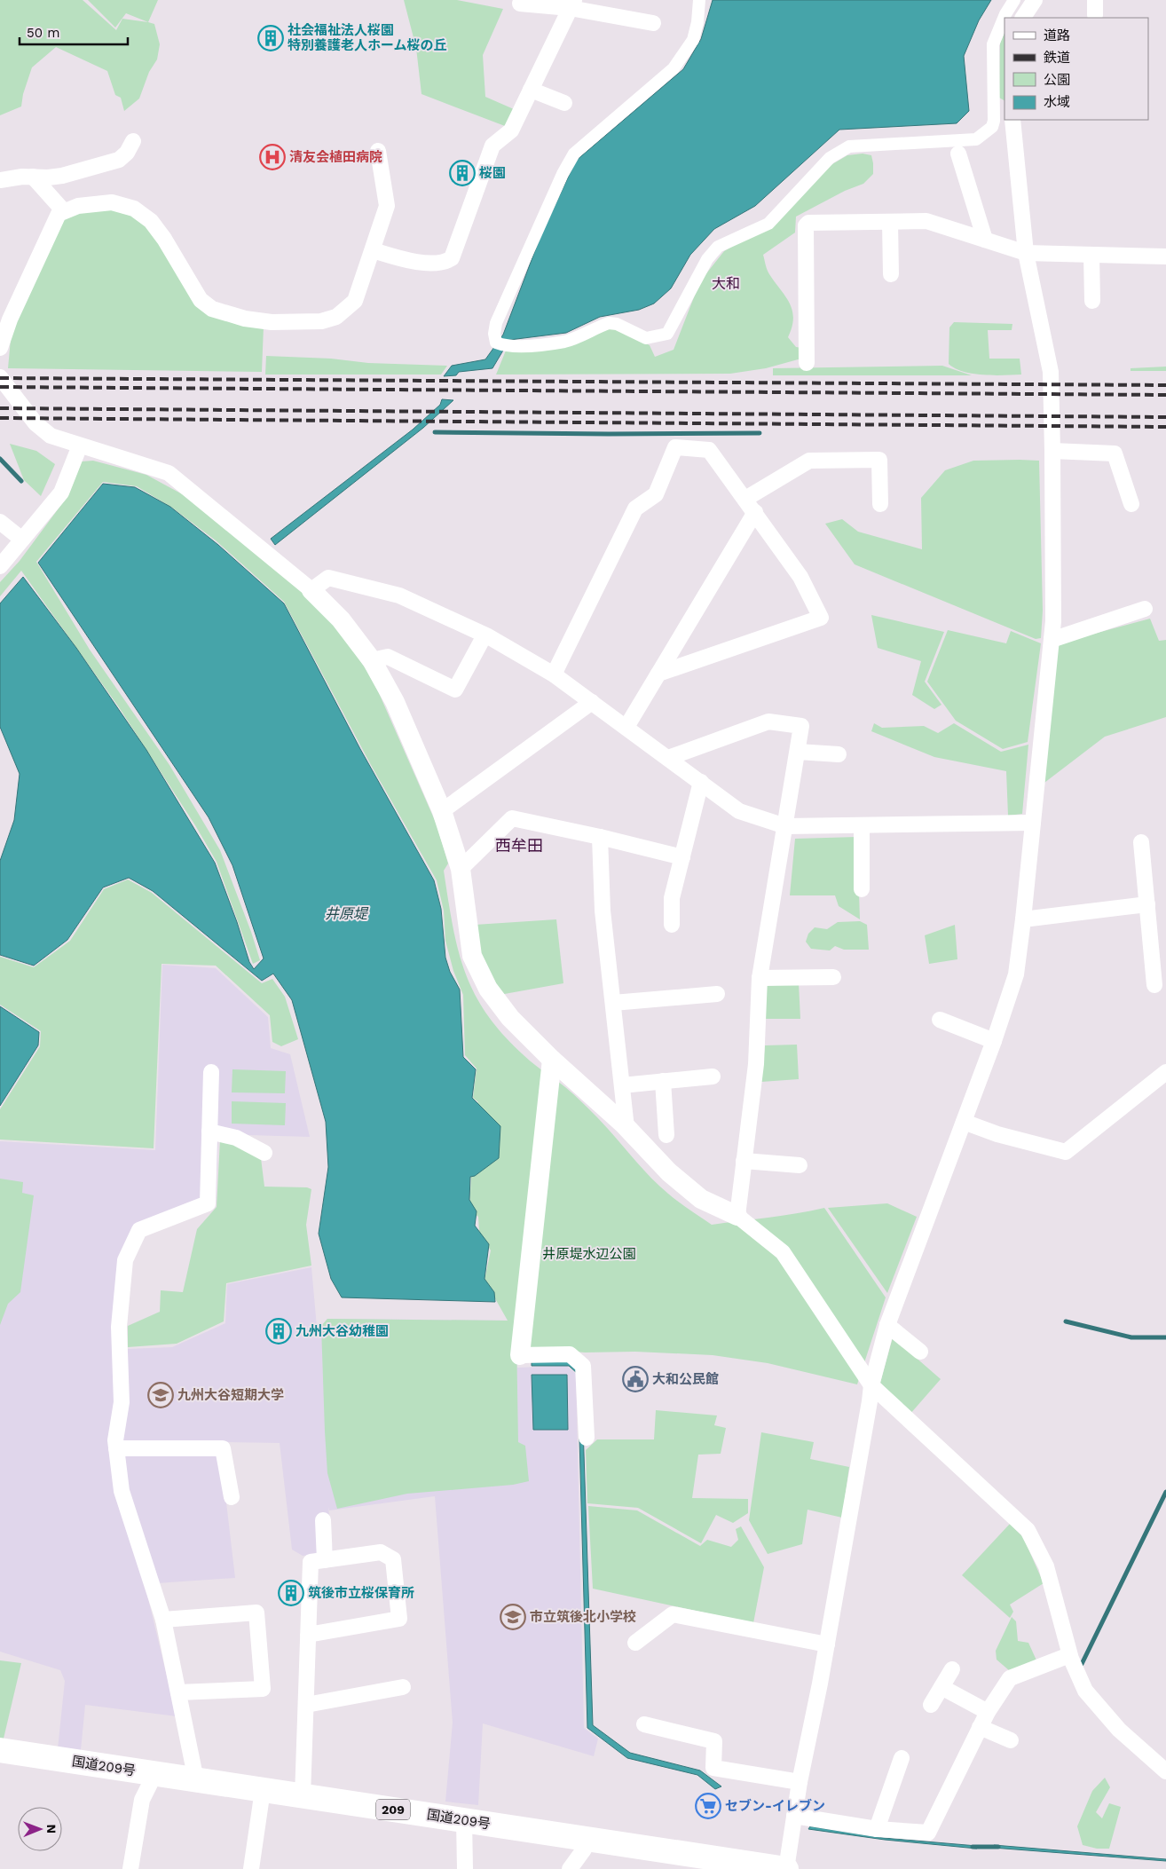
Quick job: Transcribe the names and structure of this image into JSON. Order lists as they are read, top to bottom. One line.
{"streets":{"highway":["国道209号","209"]},"districts":["大和","西牟田"],"water":["井原堤"],"parks":["井原堤水辺公園"],"places":{"building":["社会福祉法人桜園 特別養護老人ホーム桜の丘","桜園","九州大谷幼稚園","筑後市立桜保育所"],"hospital":["清友会植田病院"],"public building":["大和公民館"],"school or university":["九州大谷短期大学","市立筑後北小学校"],"supermarket":["セブン-イレブン"]},"legend":["道路","鉄道","公園","水域"],"scale_bar":"50 m","north":"right"}
